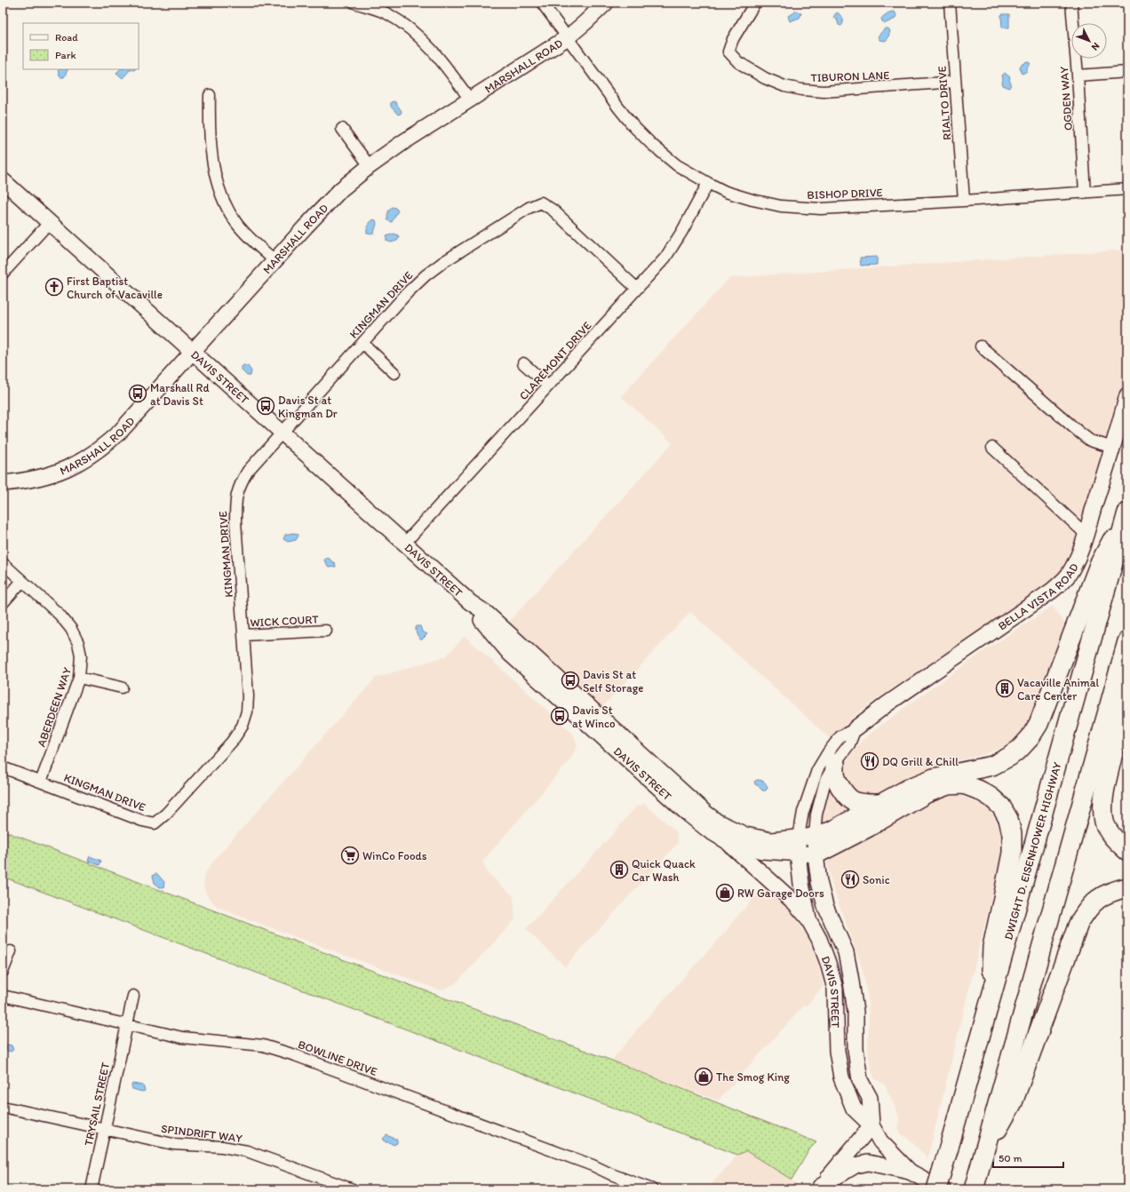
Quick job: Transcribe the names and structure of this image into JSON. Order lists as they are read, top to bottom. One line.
{"streets":{"highway":["DWIGHT D. EISENHOWER HIGHWAY"],"street":["MARSHALL ROAD","TIBURON LANE","OGDEN WAY","RIALTO DRIVE","BISHOP DRIVE","KINGMAN DRIVE","CLAREMONT DRIVE","DAVIS STREET","BELLA VISTA ROAD","WICK COURT","ABERDEEN WAY","BOWLINE DRIVE","TRYSAIL STREET","SPINDRIFT WAY"]},"crossings":[["MARSHALL ROAD","BISHOP DRIVE"],["MARSHALL ROAD","DAVIS STREET"],["TIBURON LANE","RIALTO DRIVE"],["OGDEN WAY","BISHOP DRIVE"],["RIALTO DRIVE","BISHOP DRIVE"],["BISHOP DRIVE","CLAREMONT DRIVE"],["KINGMAN DRIVE","CLAREMONT DRIVE"],["KINGMAN DRIVE","DAVIS STREET"],["KINGMAN DRIVE","WICK COURT"],["KINGMAN DRIVE","ABERDEEN WAY"],["CLAREMONT DRIVE","DAVIS STREET"],["DAVIS STREET","BELLA VISTA ROAD"],["BOWLINE DRIVE","TRYSAIL STREET"],["TRYSAIL STREET","SPINDRIFT WAY"]],"places":{"church":["First Baptist Church of Vacaville"],"bus stop":["Marshall Rd at Davis St","Davis St at Kingman Dr","Davis St at Self Storage","Davis St at Winco"],"building":["Vacaville Animal Care Center","Quick Quack Car Wash"],"restaurant":["DQ Grill & Chill","Sonic"],"supermarket":["WinCo Foods"],"shop":["RW Garage Doors","The Smog King"]},"legend":["Road","Park"],"scale_bar":"50 m","north":"bottom right"}
